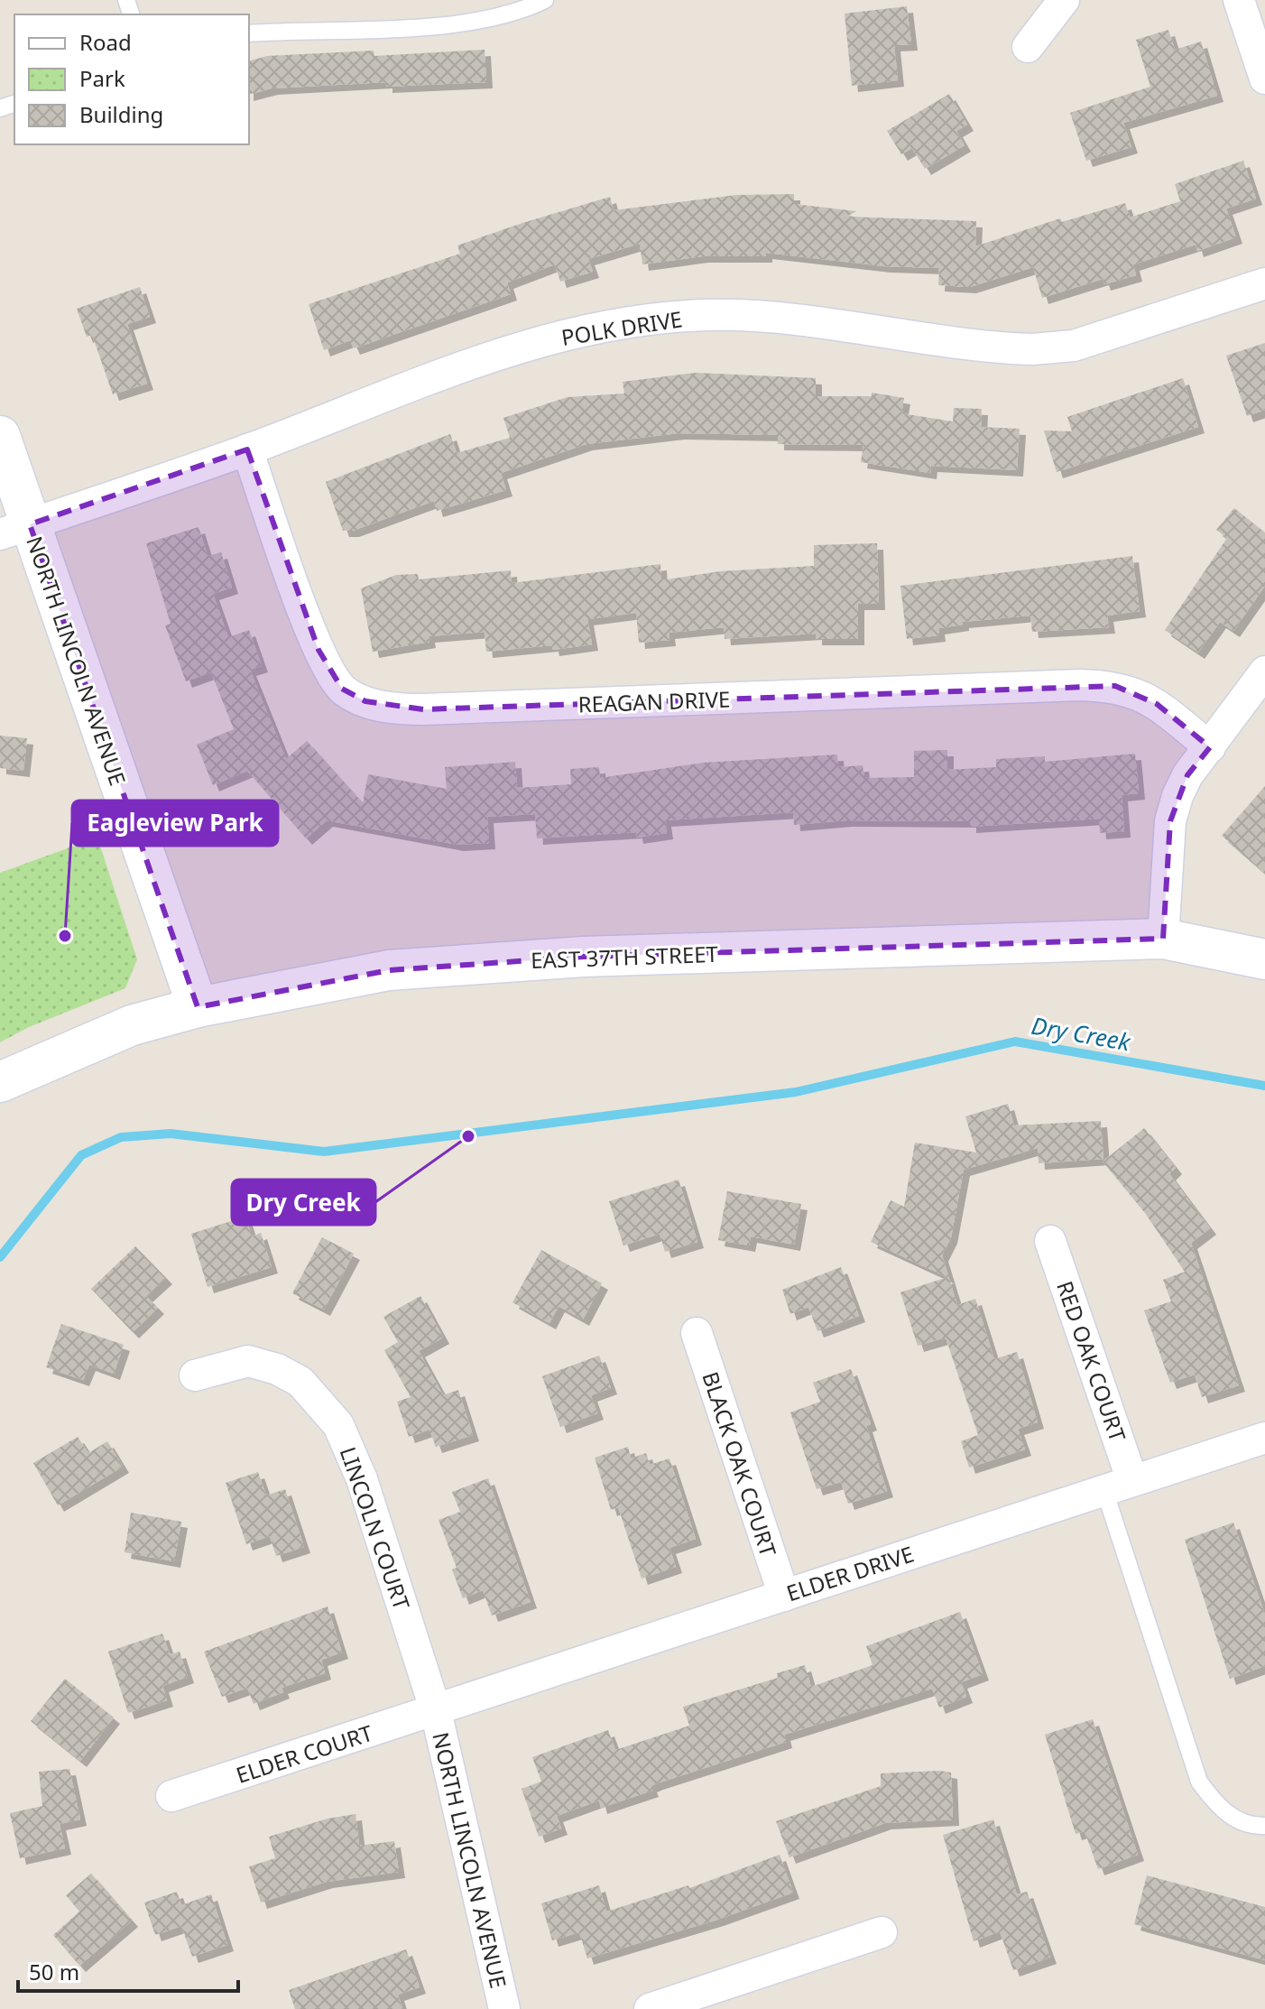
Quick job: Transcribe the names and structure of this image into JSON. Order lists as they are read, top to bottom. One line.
{"streets":{"main road":["NORTH LINCOLN AVENUE","EAST 37TH STREET"],"street":["POLK DRIVE","REAGAN DRIVE","RED OAK COURT","BLACK OAK COURT","LINCOLN COURT","ELDER DRIVE","ELDER COURT"]},"crossings":[["POLK DRIVE","NORTH LINCOLN AVENUE"],["POLK DRIVE","REAGAN DRIVE"],["NORTH LINCOLN AVENUE","EAST 37TH STREET"],["NORTH LINCOLN AVENUE","LINCOLN COURT"],["NORTH LINCOLN AVENUE","ELDER DRIVE"],["NORTH LINCOLN AVENUE","ELDER COURT"],["RED OAK COURT","ELDER DRIVE"],["BLACK OAK COURT","ELDER DRIVE"],["LINCOLN COURT","ELDER DRIVE"],["LINCOLN COURT","ELDER COURT"],["ELDER DRIVE","ELDER COURT"]],"water":["Dry Creek"],"places":["Eagleview Park","Dry Creek"],"legend":["Road","Park","Building"],"scale_bar":"50 m"}
